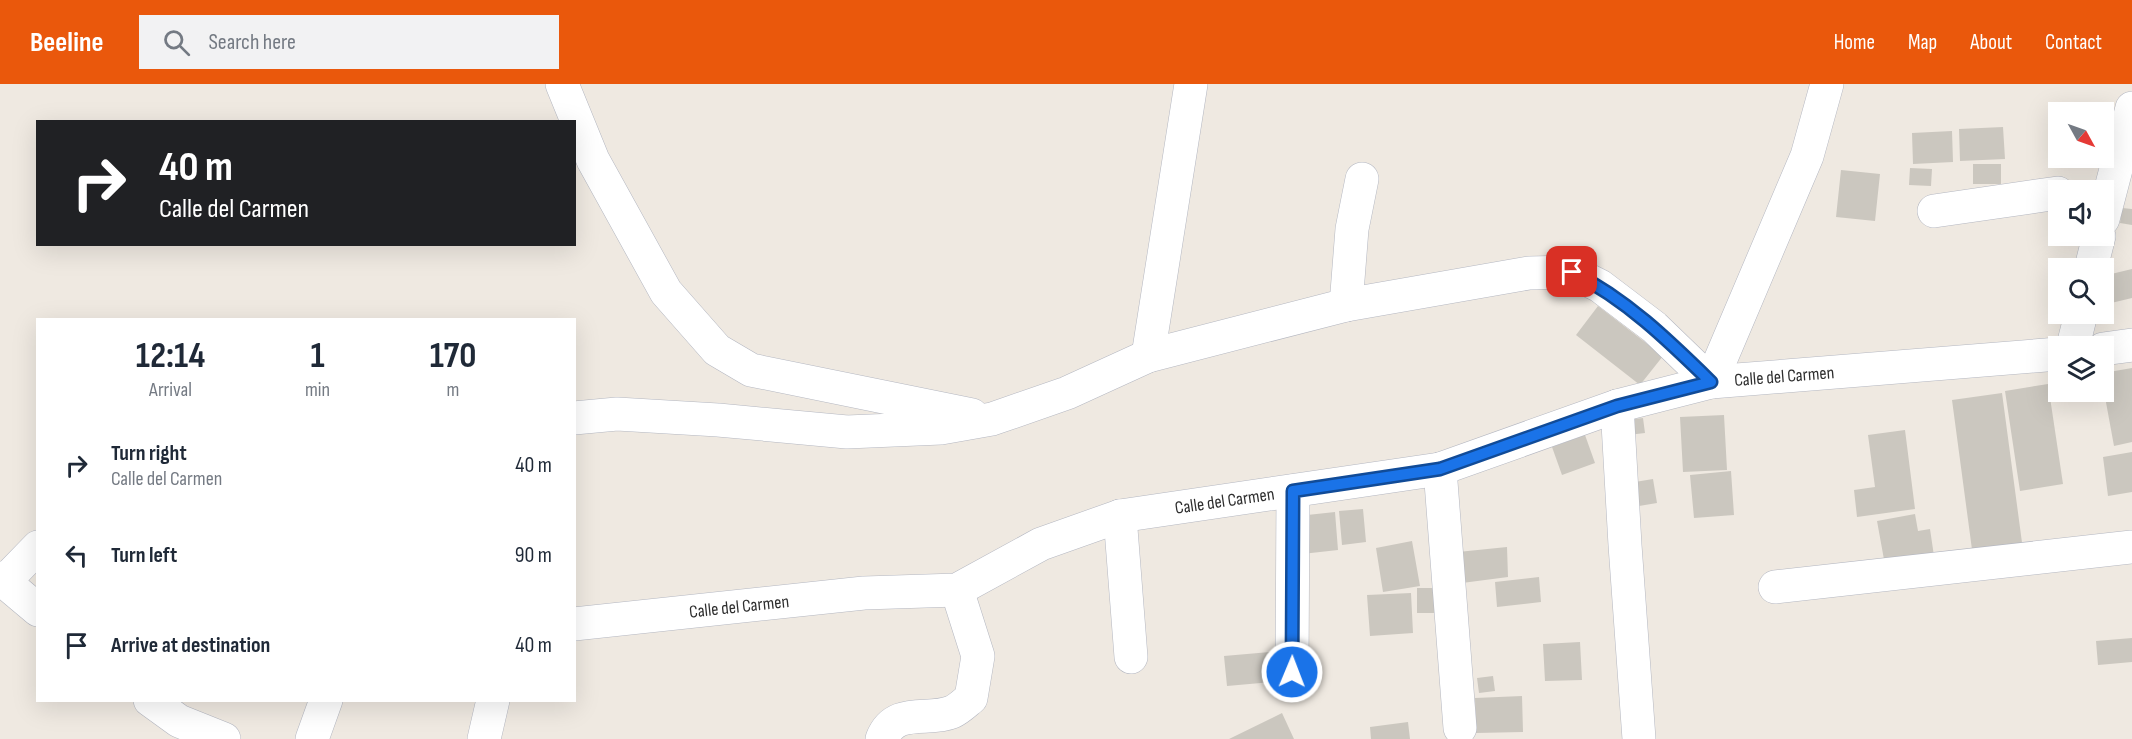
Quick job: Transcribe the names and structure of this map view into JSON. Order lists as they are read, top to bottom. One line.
{"streets":{"street":["Calle del Carmen"]},"north":"bottom right","page":{"header":"Beeline","search":"Search here","nav":["Home","Map","About","Contact"],"turn":["40 m","Calle del Carmen"],"eta":["12:14","Arrival","1","min","170","m"],"list":[{"name":"Turn right","note":"Calle del Carmen","value":"40 m"},{"name":"Turn left","value":"90 m"},{"name":"Arrive at destination","value":"40 m"}]}}
